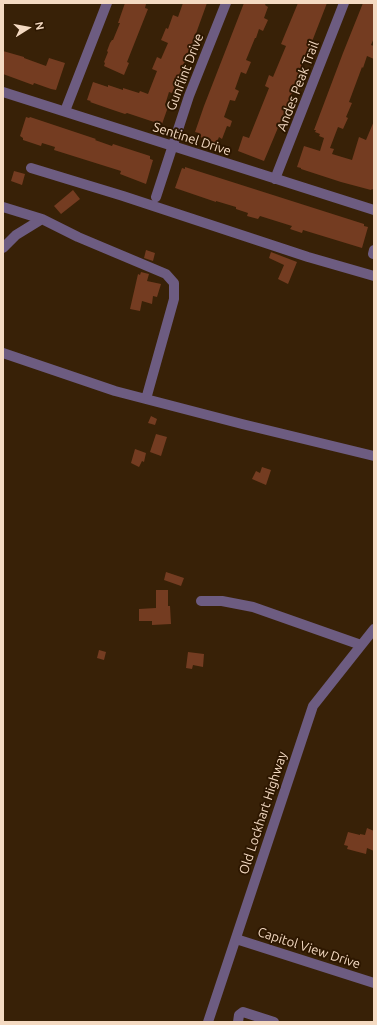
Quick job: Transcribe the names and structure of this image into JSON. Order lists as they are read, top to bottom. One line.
{"streets":{"street":["Gunflint Drive","Andes Peak Trail","Sentinel Drive","Old Lockhart Highway","Capitol View Drive"]},"crossings":[["Gunflint Drive","Sentinel Drive"],["Andes Peak Trail","Sentinel Drive"],["Old Lockhart Highway","Capitol View Drive"]],"north":"right"}
